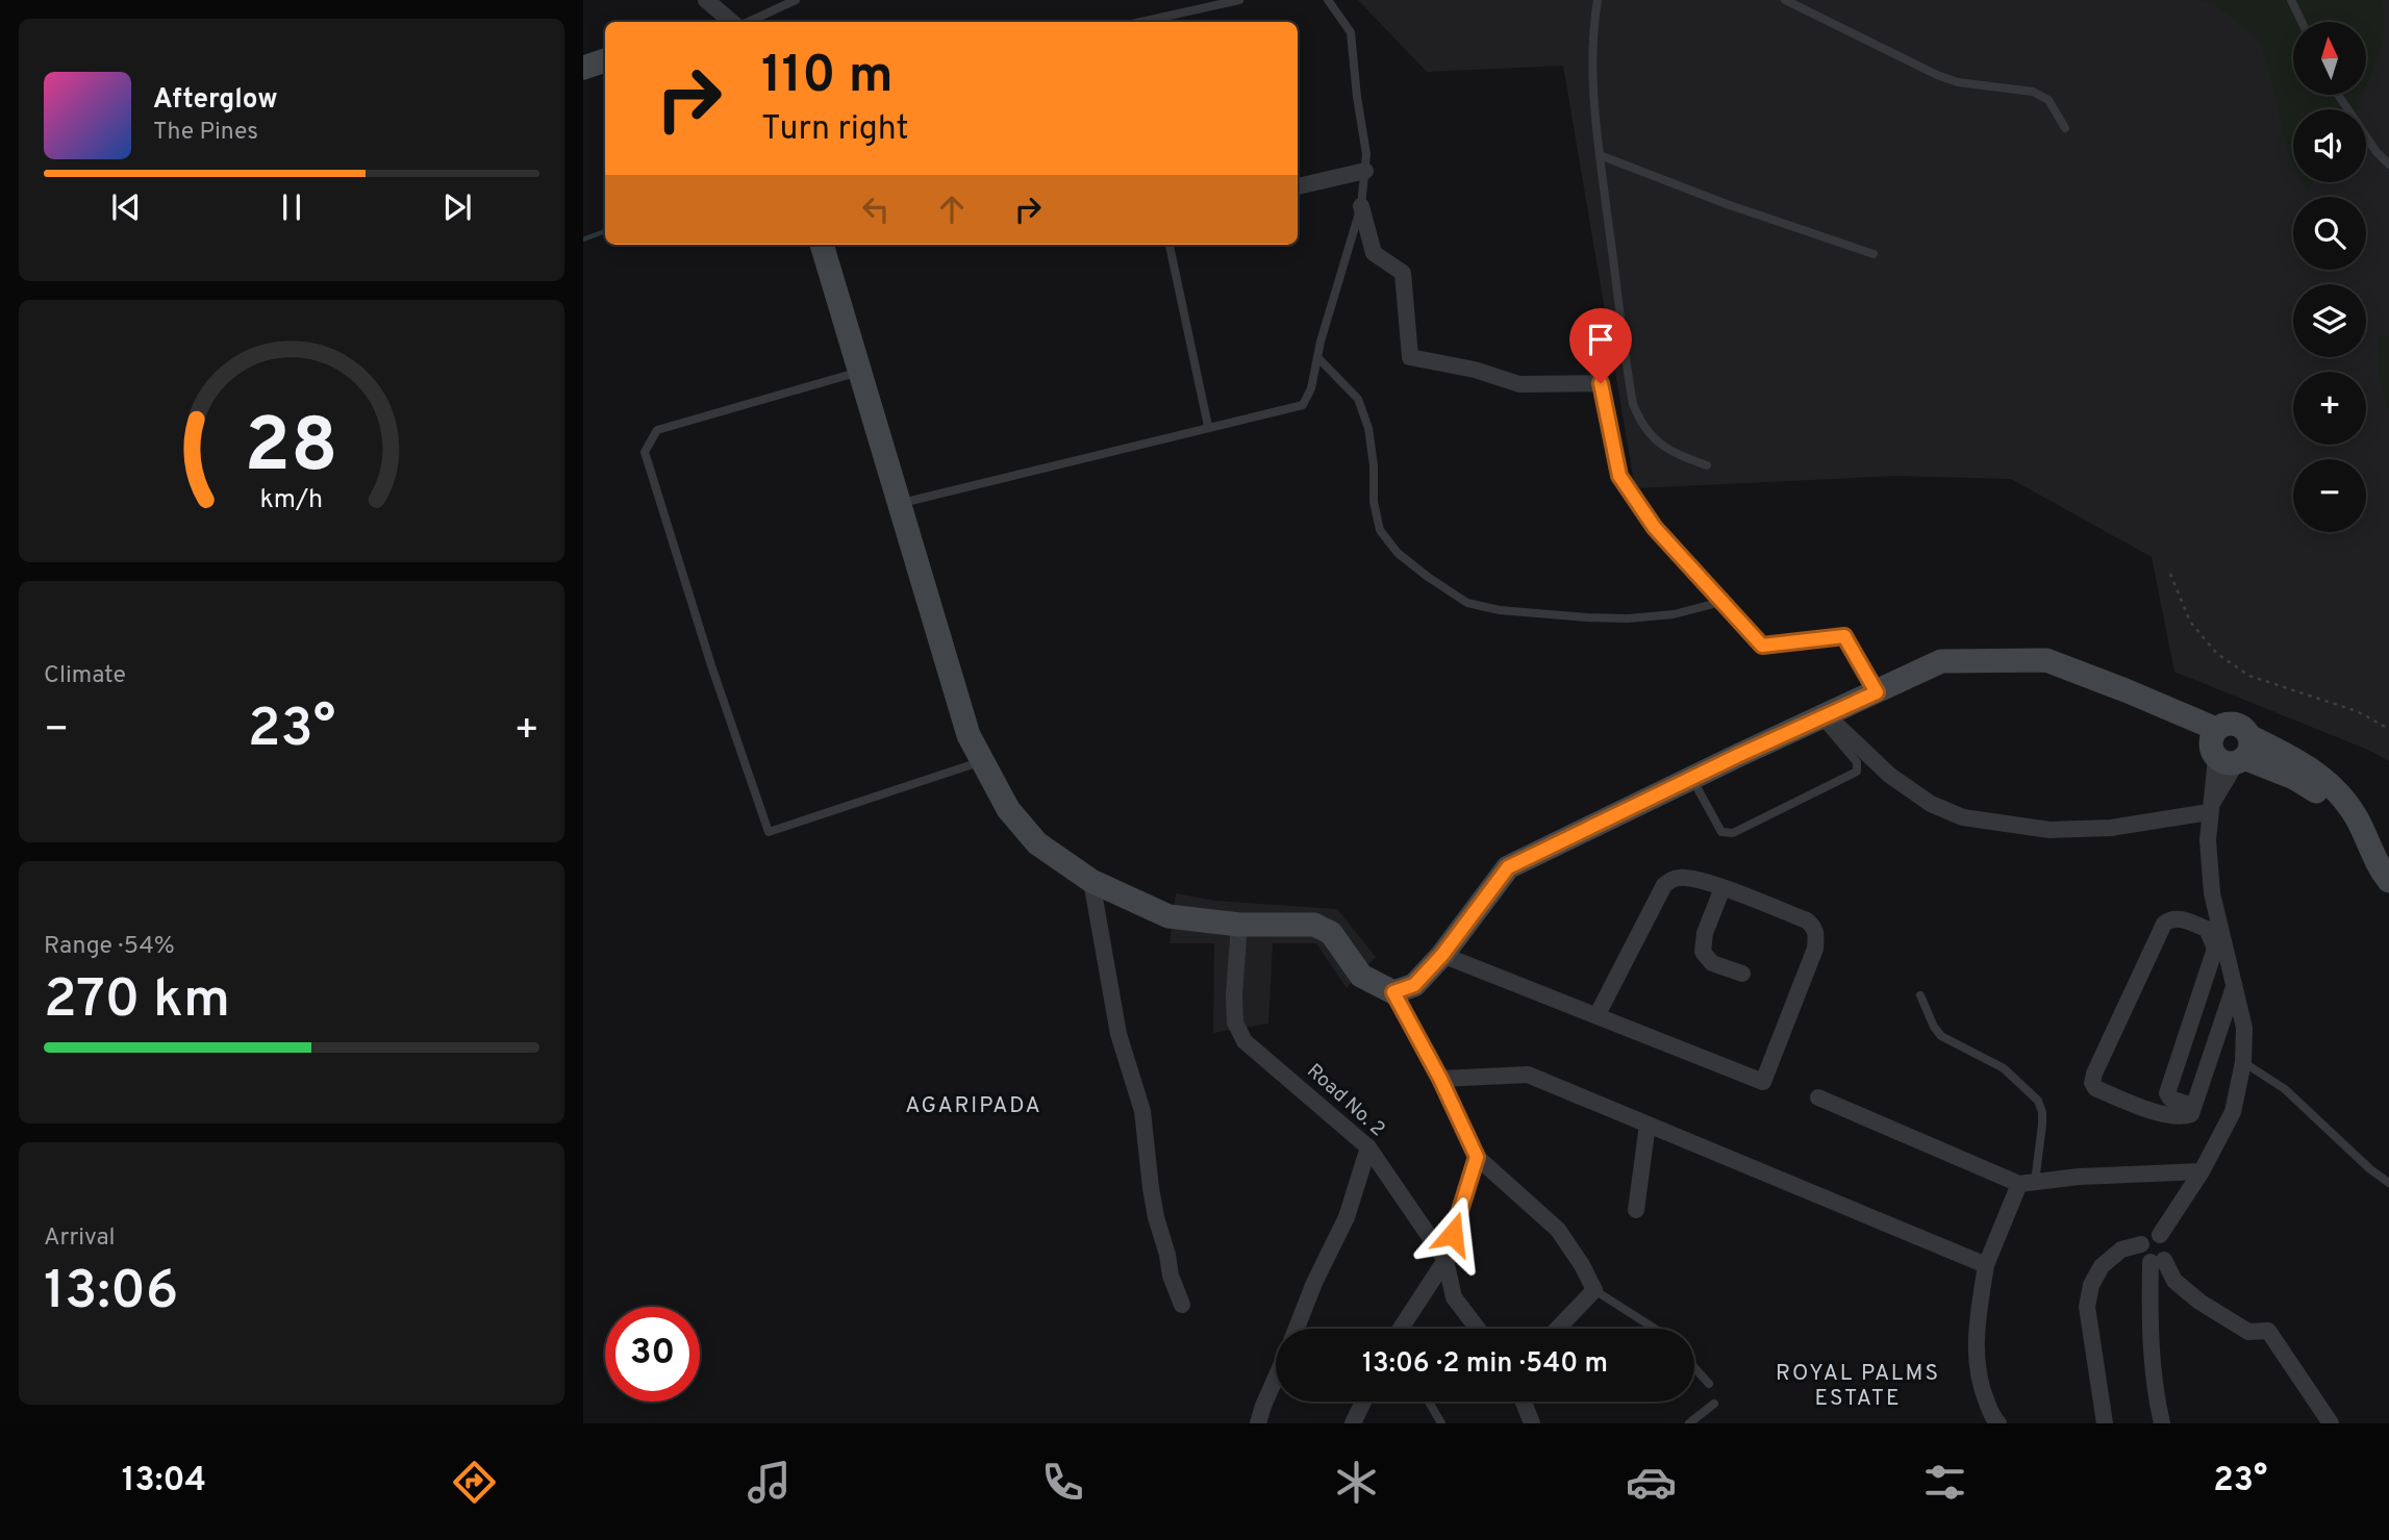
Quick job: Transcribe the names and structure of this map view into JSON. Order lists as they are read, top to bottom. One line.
{"streets":{"street":["Road No. 2"]},"districts":["AGARIPADA","ROYAL PALMS ESTATE"],"north":"top","page":{"map_buttons":["+","−"],"turn":["110 m","Turn right"],"song":["Afterglow","The Pines"],"tile":["Climate",["Range · 54%","270 km"],["Arrival","13:06"]],"heat":["−","23°","+"],"limit":"30","trip":"13:06 · 2 min · 540 m","tabs":["13:04","23°"],"gauge":["28","km/h"]}}
